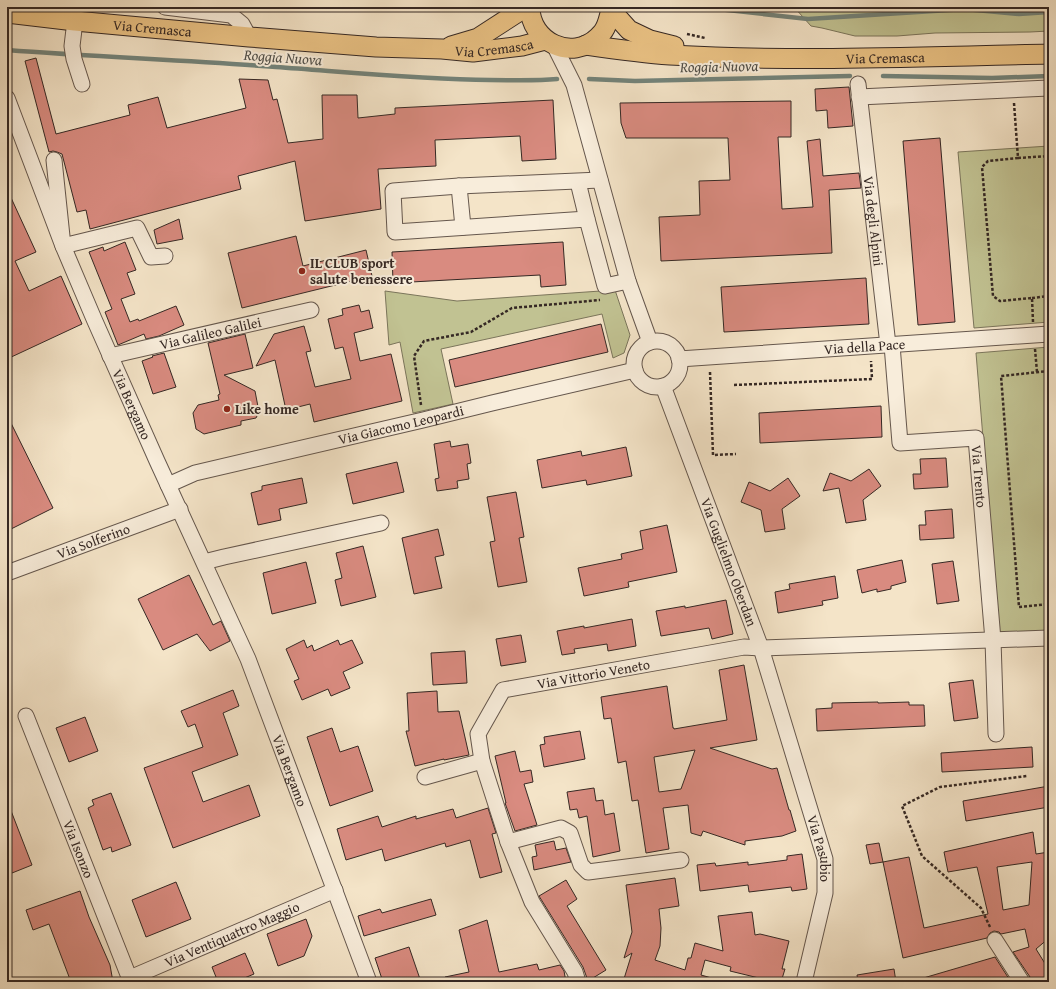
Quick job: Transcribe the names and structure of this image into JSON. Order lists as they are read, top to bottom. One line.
{"streets":{"main road":["Via Cremasca"],"street":["Via degli Alpini","Via Galileo Galilei","Via della Pace","Via Bergamo","Via Giacomo Leopardi","Via Trento","Via Solferino","Via Guglielmo Oberdan","Via Vittorio Veneto","Via Isonzo","Via Pasubio","Via Ventiquattro Maggio"]},"crossings":[["Via degli Alpini","Via della Pace"],["Via degli Alpini","Via Trento"],["Via Galileo Galilei","Via Bergamo"],["Via della Pace","Via Giacomo Leopardi"],["Via della Pace","Via Trento"],["Via della Pace","Via Guglielmo Oberdan"],["Via Bergamo","Via Giacomo Leopardi"],["Via Bergamo","Via Solferino"],["Via Bergamo","Via Ventiquattro Maggio"],["Via Giacomo Leopardi","Via Guglielmo Oberdan"],["Via Guglielmo Oberdan","Via Vittorio Veneto"],["Via Guglielmo Oberdan","Via Pasubio"],["Via Isonzo","Via Ventiquattro Maggio"]],"water":["Roggia Nuova"],"places":["IL CLUB sport salute benessere","Like home"]}
